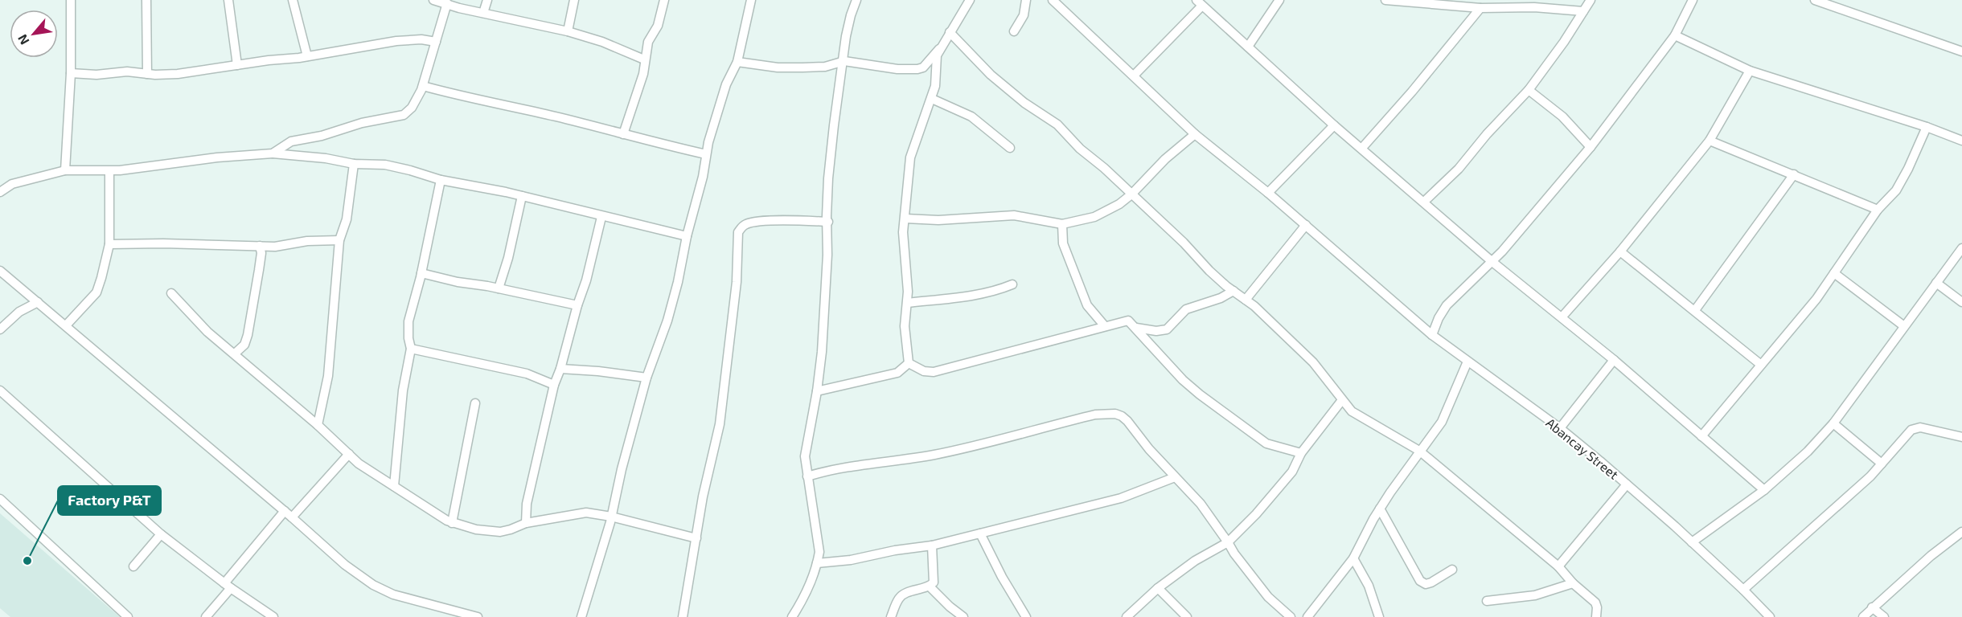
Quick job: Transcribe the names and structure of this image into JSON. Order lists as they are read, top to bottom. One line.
{"streets":{"street":["Abancay Street"]},"places":["Factory P&T"],"north":"bottom left"}
